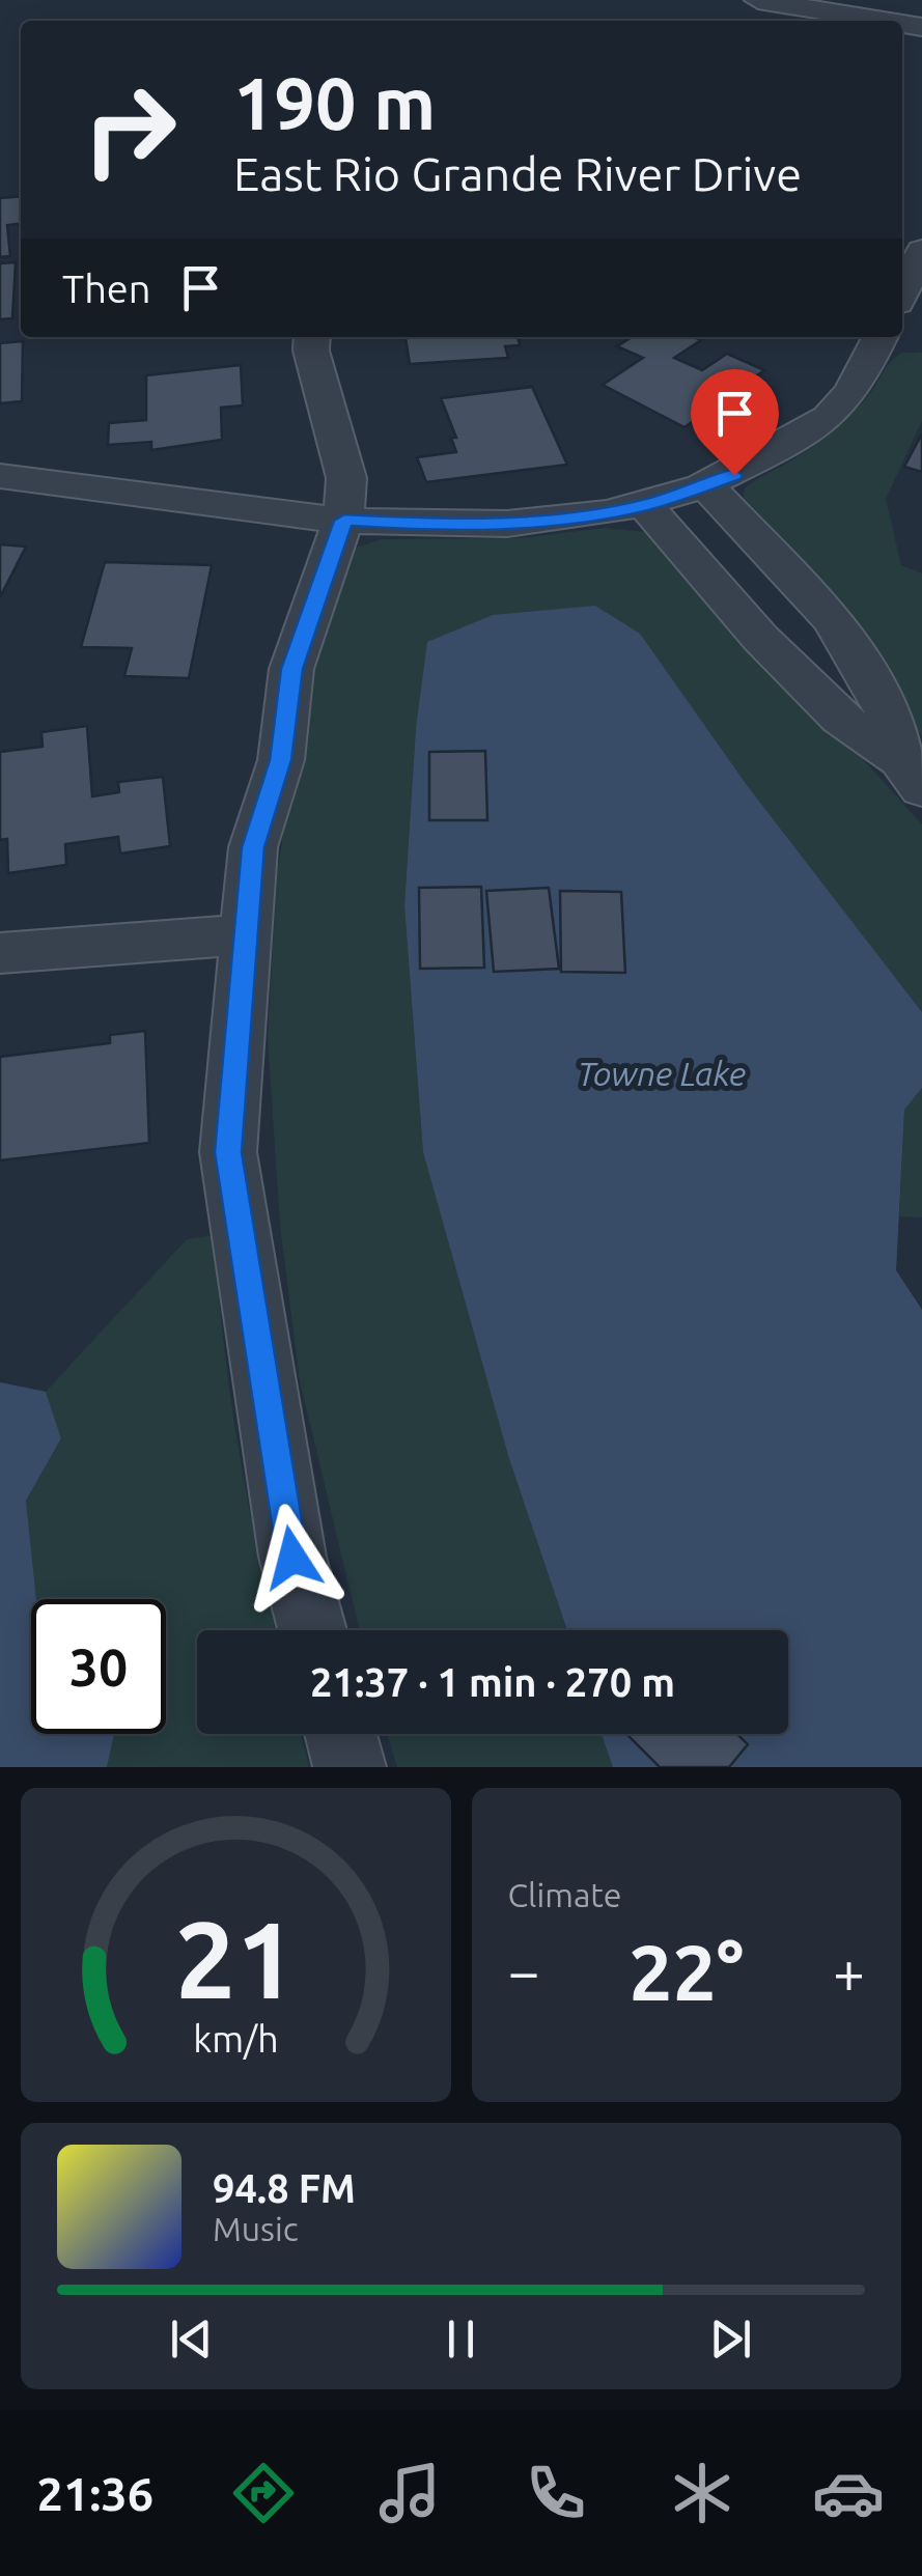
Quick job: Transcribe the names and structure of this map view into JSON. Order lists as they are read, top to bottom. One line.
{"water":["Towne Lake"],"page":{"turn":["190 m","East Rio Grande River Drive"],"then":"Then","limit":"30","trip":"21:37 · 1 min · 270 m","tile":"Climate","heat":["−","22°","+"],"song":["94.8 FM","Music"],"tabs":"21:36","gauge":["21","km/h"]}}
